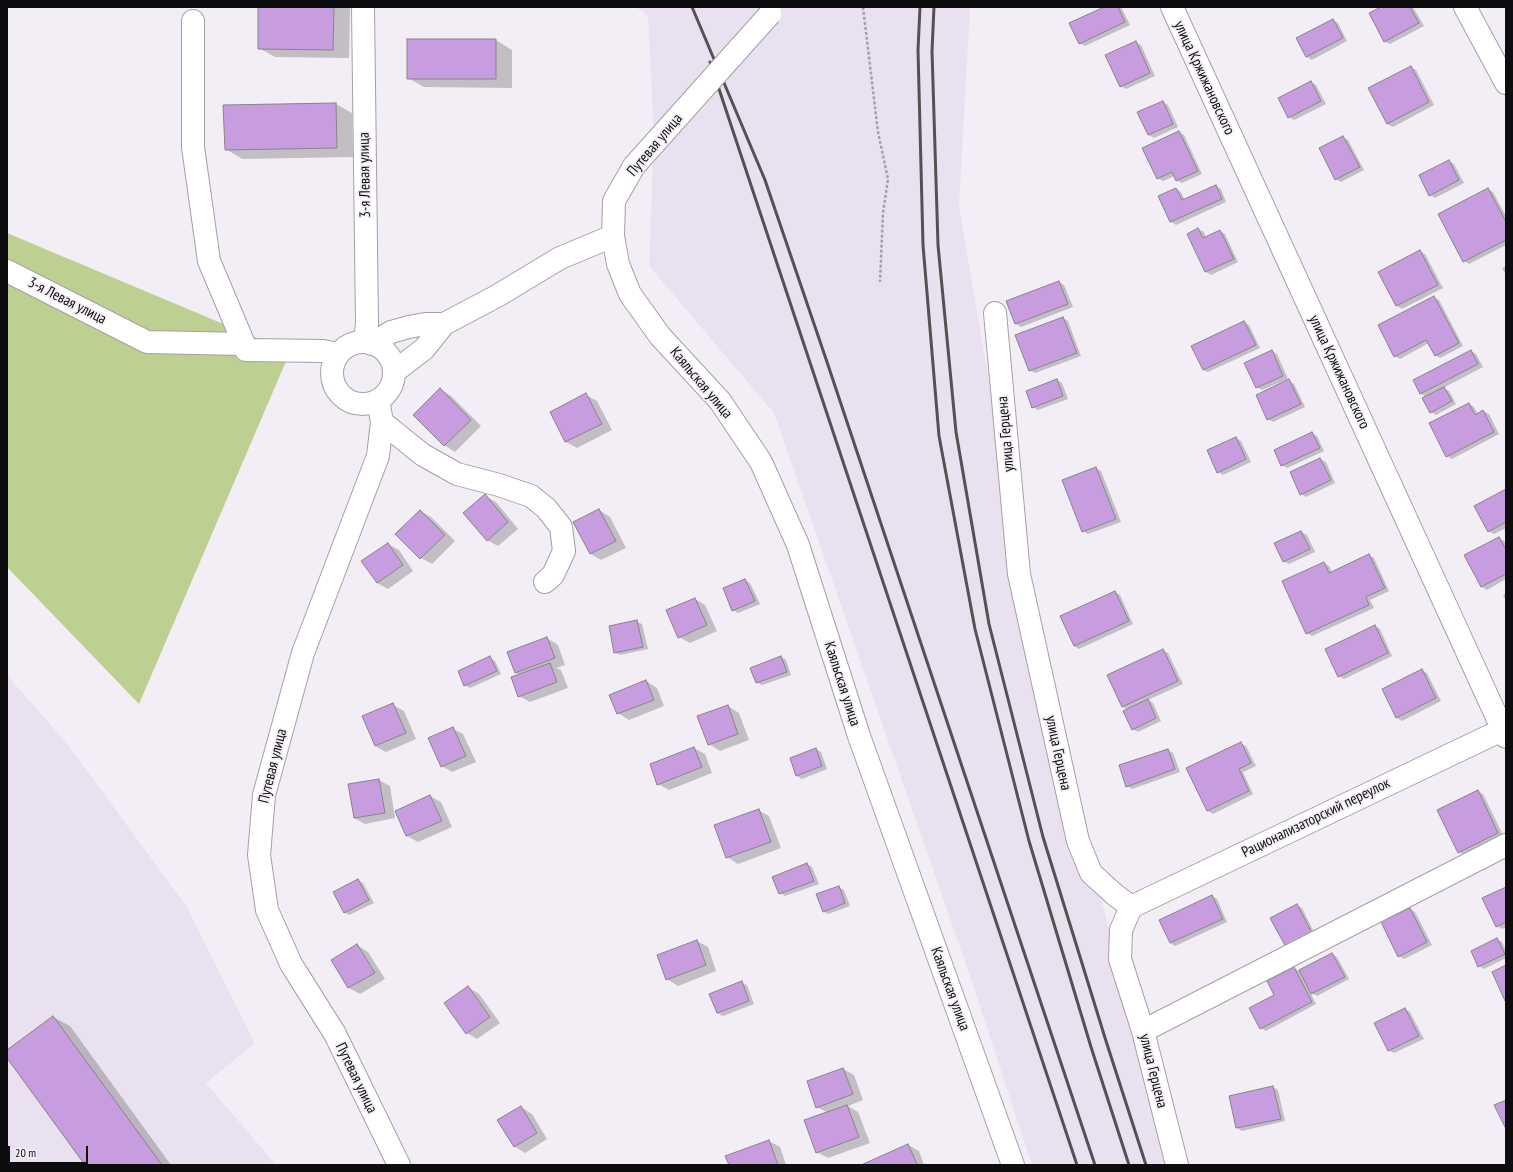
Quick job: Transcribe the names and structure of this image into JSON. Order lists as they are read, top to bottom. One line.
{"streets":{"street":["улица Кржижановского","Путевая улица","3-я Левая улица","Каяльская улица","улица Герцена","Рационализаторский переулок"]},"crossings":[["улица Кржижановского","Рационализаторский переулок"],["Путевая улица","3-я Левая улица"],["Путевая улица","Каяльская улица"],["улица Герцена","Рационализаторский переулок"]],"scale_bar":"20 m"}
